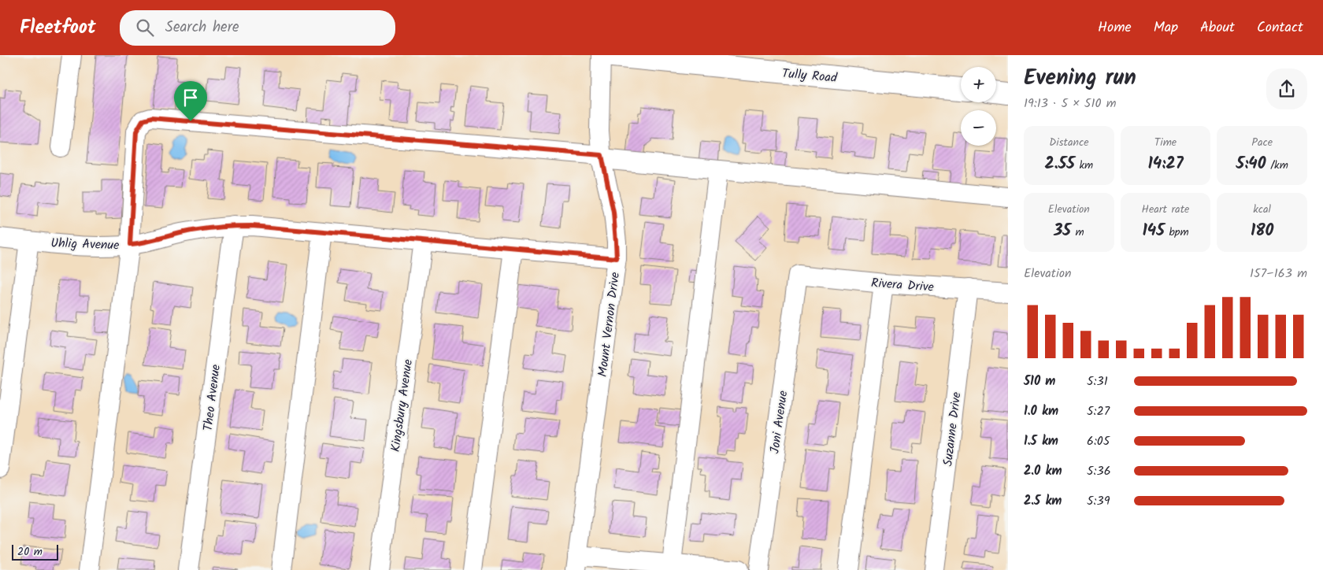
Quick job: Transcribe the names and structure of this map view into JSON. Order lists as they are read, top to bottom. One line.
{"streets":{"main road":["Tully Road"],"street":["Uhlig Avenue","Rivera Drive","Mount Vernon Drive","Theo Avenue","Kingsbury Avenue","Joni Avenue","Suzanne Drive"]},"crossings":[["Tully Road","Mount Vernon Drive"],["Uhlig Avenue","Mount Vernon Drive"],["Uhlig Avenue","Theo Avenue"],["Uhlig Avenue","Kingsbury Avenue"],["Rivera Drive","Joni Avenue"],["Rivera Drive","Suzanne Drive"]],"scale_bar":"20 m","page":{"header":"Fleetfoot","search":"Search here","nav":["Home","Map","About","Contact"],"heading":["Evening run","19:13 · 5 × 510 m"],"map_buttons":["+","−"],"stats":[["Distance","2.55 km"],["Time","14:27"],["Pace","5:40 /km"],["Elevation","35 m"],["Heart rate","145 bpm"],["kcal","180"]],"chart":["Elevation","157–163 m"],"list":[{"name":"510 m","note":"5:31"},{"name":"1.0 km","note":"5:27"},{"name":"1.5 km","note":"6:05"},{"name":"2.0 km","note":"5:36"},{"name":"2.5 km","note":"5:39"}],"scale":"20 m"}}
